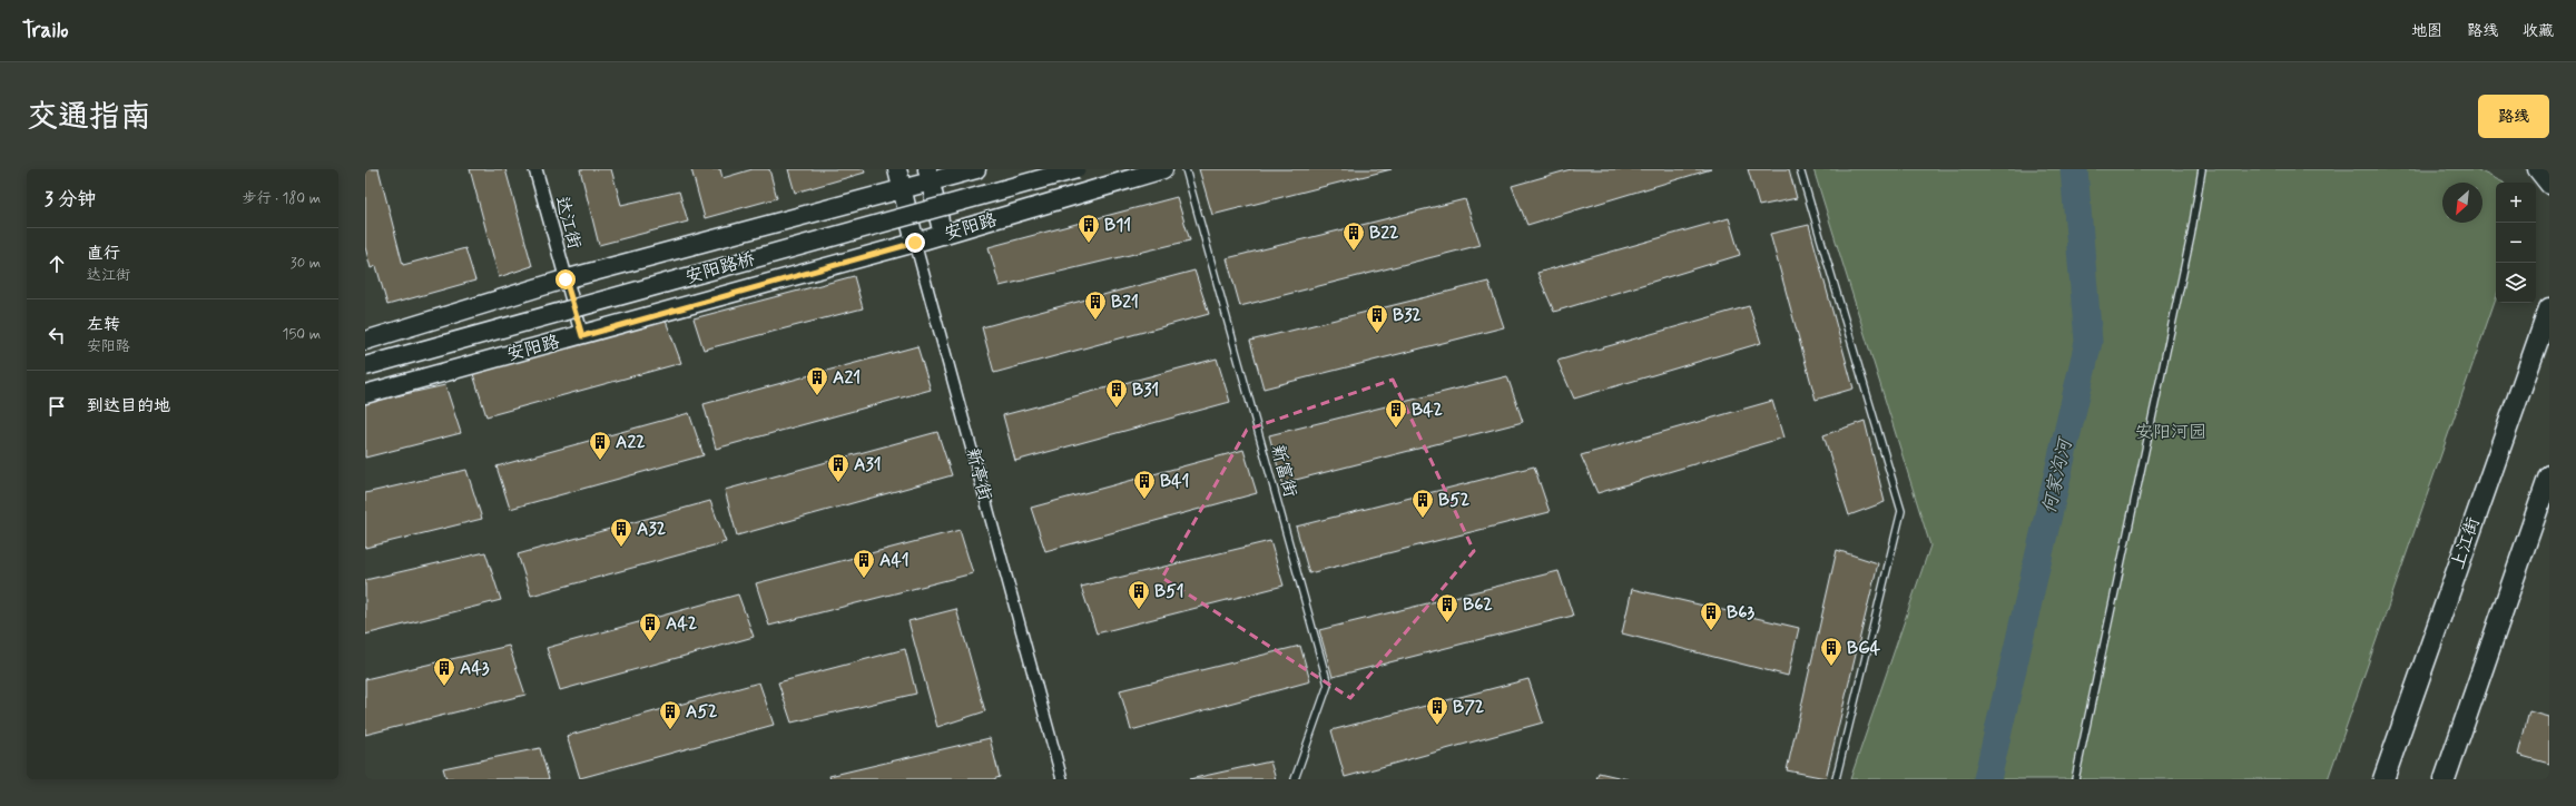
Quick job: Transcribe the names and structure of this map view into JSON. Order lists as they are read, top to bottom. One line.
{"streets":{"main road":["安阳路","安阳路桥","新亭街","上江街"],"street":["达江街"],"lane":["新富街"]},"crossings":[["达江街","安阳路"],["安阳路","新亭街"]],"water":["何家沟河"],"parks":["安阳河园"],"places":{"building":["B11","B22","B21","B32","A21","B31","B42","A22","A31","B41","B52","A32","A41","B51","B62","B63","A42","BG4","A43","B72","A52"]},"north":"bottom left","page":{"header":"Trailo","nav":["地图","路线","收藏"],"title":"交通指南","buttons":"路线","heading":["3 分钟","步行 · 180 m"],"map_buttons":["+","−"],"list":[["直行","达江街","30 m"],["左转","安阳路","150 m"],"到达目的地"]}}
